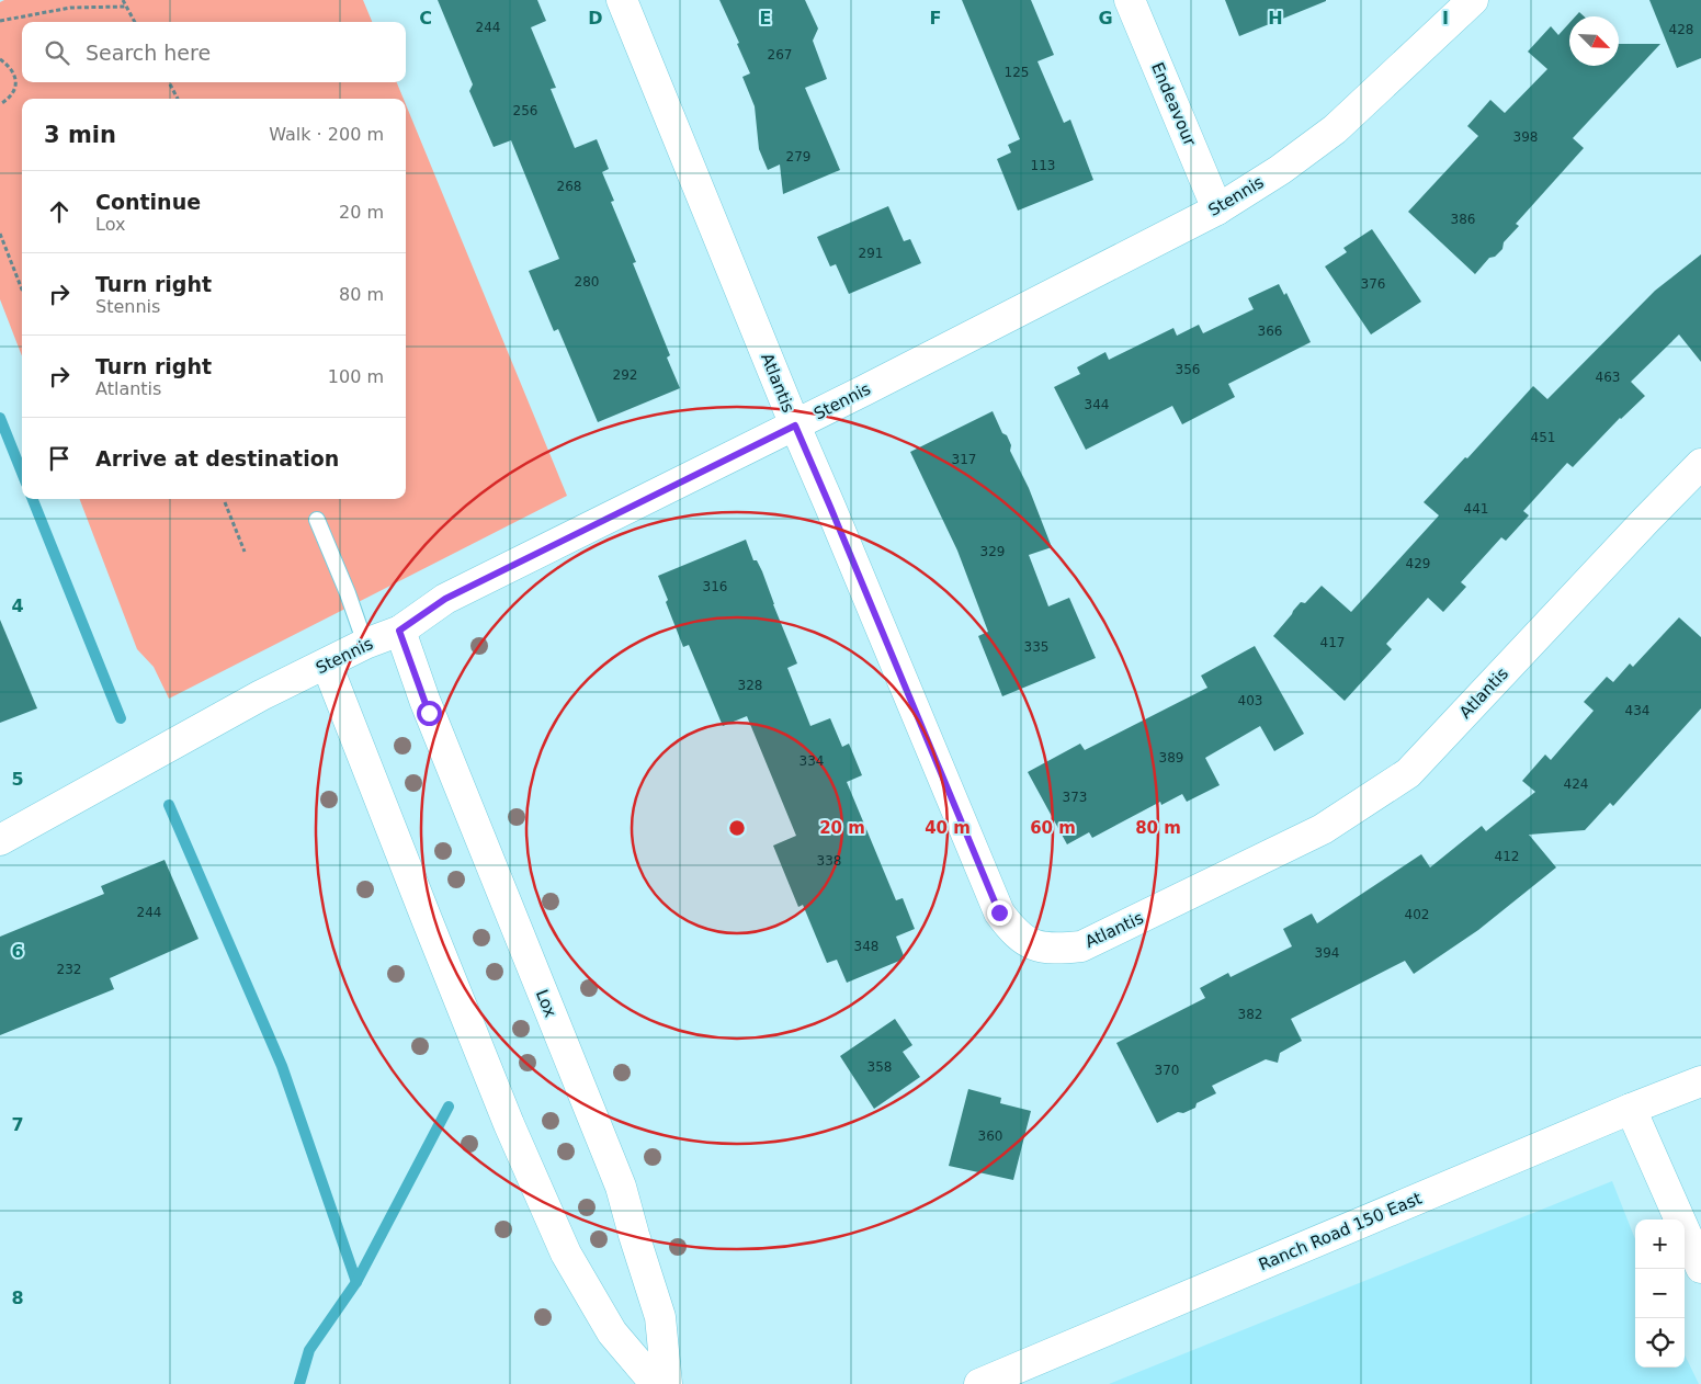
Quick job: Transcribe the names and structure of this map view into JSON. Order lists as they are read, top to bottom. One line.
{"streets":{"street":["Endeavour","Stennis","Atlantis","Lox","Ranch Road 150 East"]},"crossings":[["Endeavour","Stennis"],["Stennis","Atlantis"],["Stennis","Lox"]],"house_numbers":["244","428","267","125","256","398","279","113","268","386","291","280","376","366","356","292","463","344","451","317","441","329","429","316","417","335","328","403","434","389","334","424","373","412","338","244","402","348","394","232","382","358","370","360"],"north":"bottom right","page":{"search":"Search here","heading":["3 min","Walk · 200 m"],"list":[["Continue","Lox","20 m"],["Turn right","Stennis","80 m"],["Turn right","Atlantis","100 m"],"Arrive at destination"],"map_buttons":["+","−"]},"grid":{"columns":["C","D","E","F","G","H","I"],"rows":["4","5","6","7","8"]},"rings":["20 m","40 m","60 m","80 m"]}
